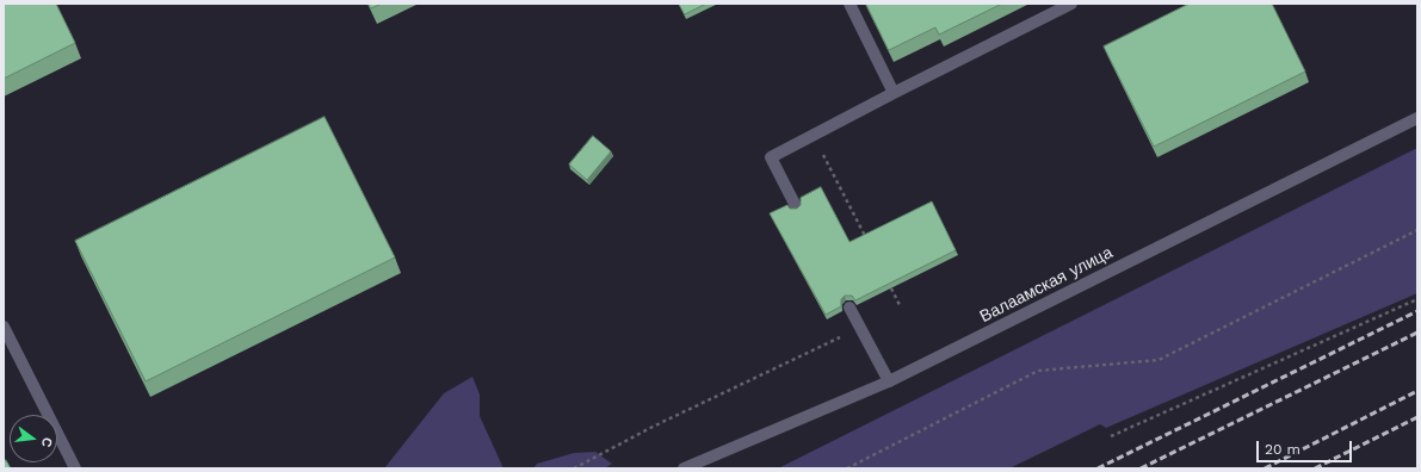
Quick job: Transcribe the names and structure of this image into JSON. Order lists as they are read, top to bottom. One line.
{"streets":{"street":["Валаамская улица"]},"scale_bar":"20 m","north":"right"}
